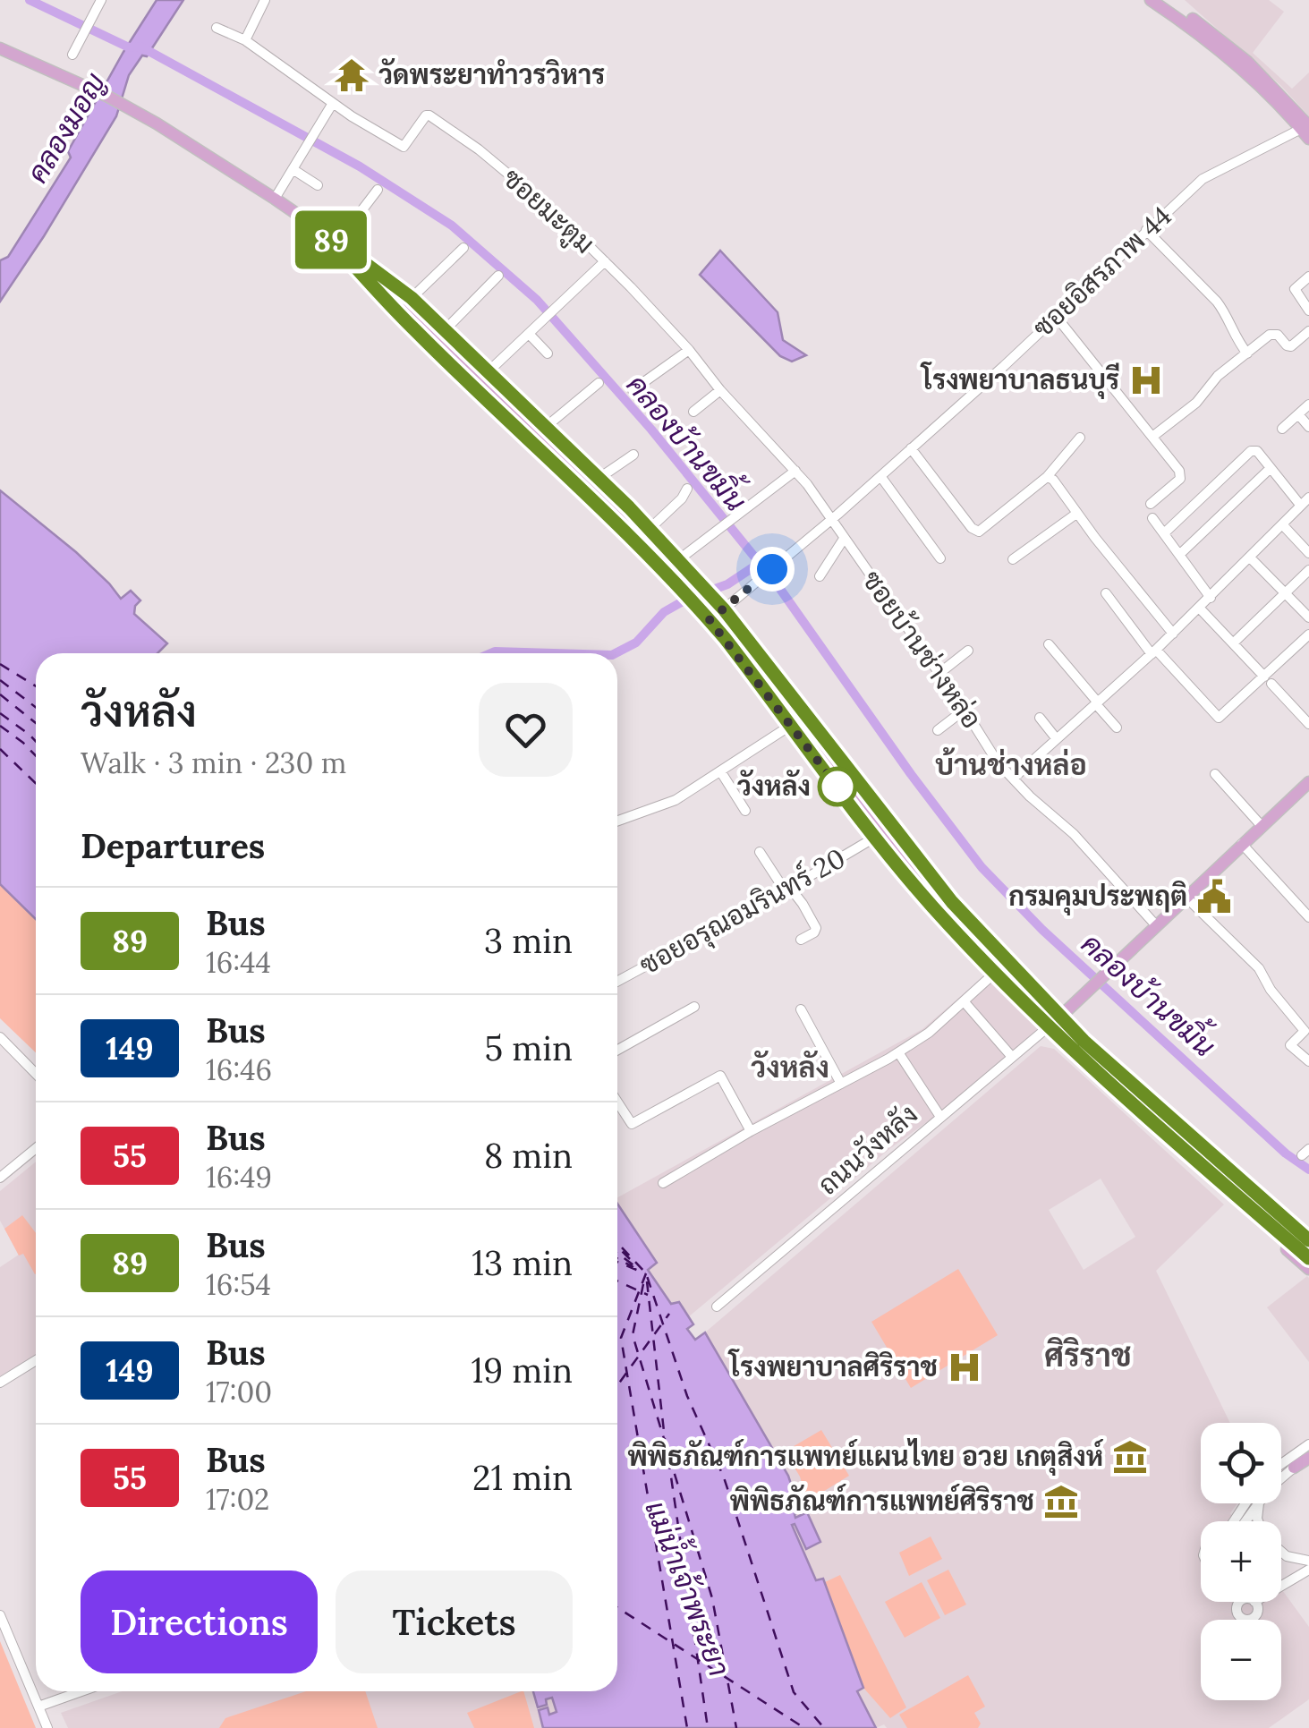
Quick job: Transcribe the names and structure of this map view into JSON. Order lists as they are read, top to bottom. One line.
{"streets":{"street":["ซอยมะตูม","ซอยอิสรภาพ 44","ซอยบ้านช่างหล่อ","ซอยอรุณอมรินทร์ 20","ถนนวังหลัง"]},"crossings":[["ซอยมะตูม","ซอยอิสรภาพ 44"],["ซอยมะตูม","ซอยบ้านช่างหล่อ"],["ซอยอิสรภาพ 44","ซอยบ้านช่างหล่อ"]],"districts":["บ้านช่างหล่อ","วังหลัง","ศิริราช"],"water":["คลองมอญ","คลองบ้านขมิ้น","แม่น้ำเจ้าพระยา"],"places":{"temple":["วัดพระยาทําวรวิหาร"],"hospital":["โรงพยาบาลธนบุรี","โรงพยาบาลศิริราช"],"other":["วังหลัง"],"public building":["กรมคุมประพฤติ"],"museum":["พิพิธภัณฑ์การแพทย์แผนไทย อวย เกตุสิงห์","พิพิธภัณฑ์การแพทย์ศิริราช"]},"lines":["bus line 89"],"page":{"on_map":"89","heading":[["วังหลัง","Walk · 3 min · 230 m"],"Departures"],"list":[{"mark":"89","name":"Bus","note":"16:44","value":"3 min"},{"mark":"149","name":"Bus","note":"16:46","value":"5 min"},{"mark":"55","name":"Bus","note":"16:49","value":"8 min"},{"mark":"89","name":"Bus","note":"16:54","value":"13 min"},{"mark":"149","name":"Bus","note":"17:00","value":"19 min"},{"mark":"55","name":"Bus","note":"17:02","value":"21 min"}],"map_buttons":["+","−"],"buttons":["Directions","Tickets"]}}
